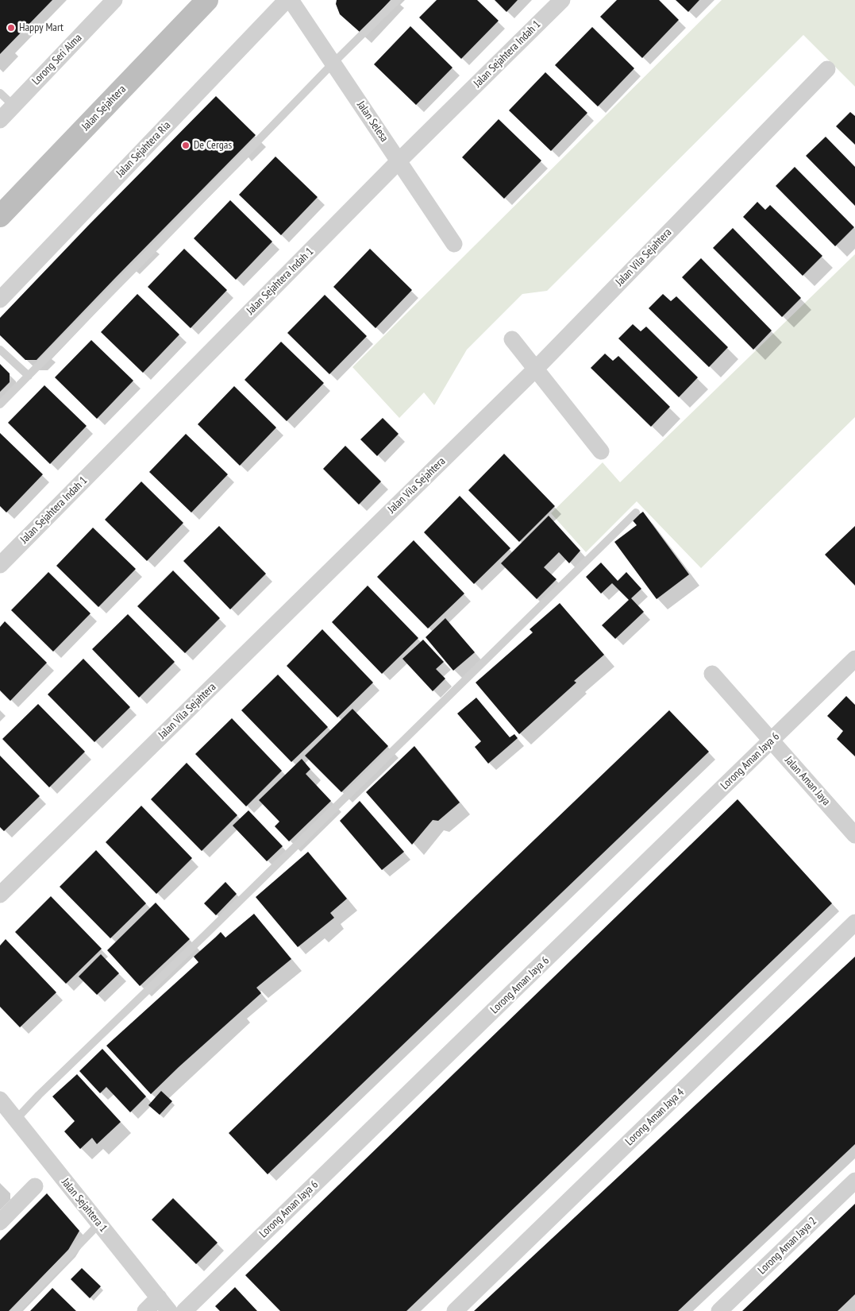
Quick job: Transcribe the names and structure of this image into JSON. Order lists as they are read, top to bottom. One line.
{"streets":{"main road":["Jalan Sejahtera"],"street":["Jalan Sejahtera Indah 1","Lorong Seri Alma","Jalan Selesa","Jalan Sejahtera Ria","Jalan Vila Sejahtera","Lorong Aman Jaya 6","Jalan Aman Jaya","Lorong Aman Jaya 4","Jalan Sejahtera 1","Lorong Aman Jaya 2"]},"crossings":[["Jalan Sejahtera Indah 1","Jalan Selesa"],["Lorong Aman Jaya 6","Jalan Aman Jaya"]],"places":["Happy Mart","De Cergas"]}
